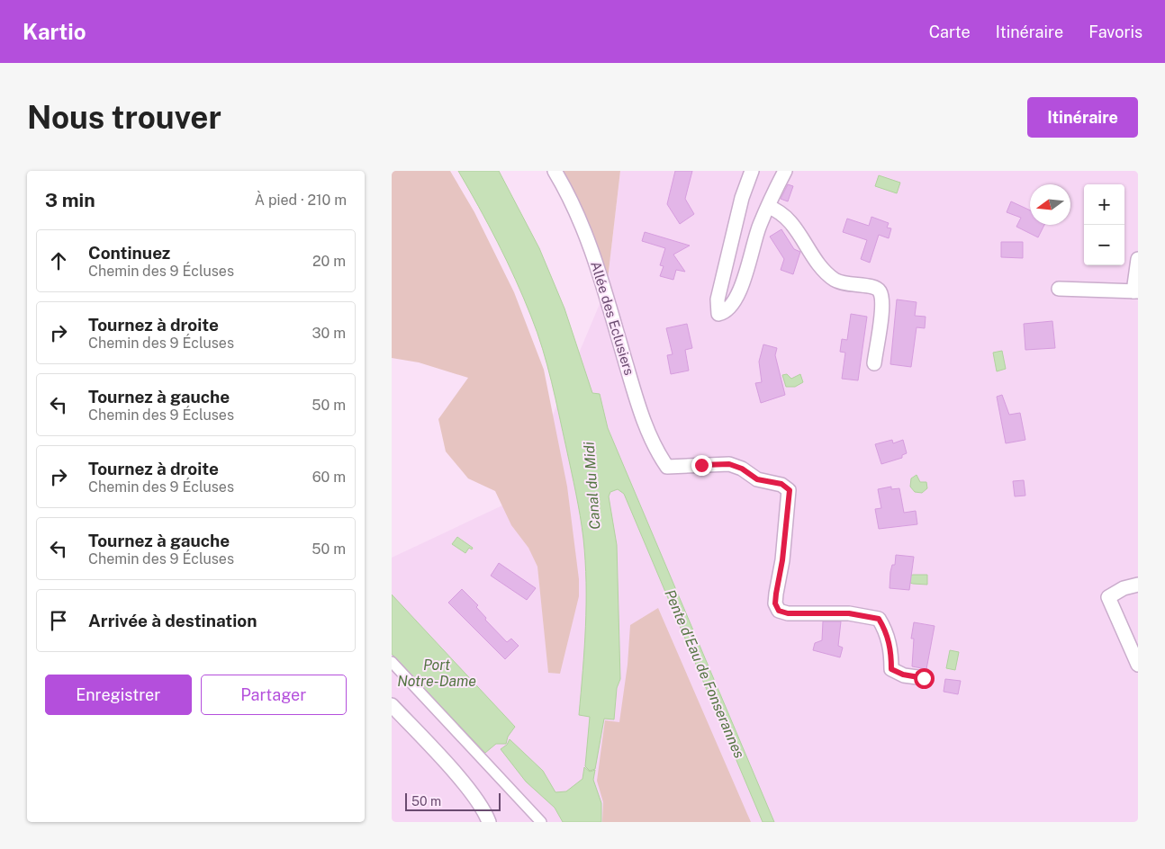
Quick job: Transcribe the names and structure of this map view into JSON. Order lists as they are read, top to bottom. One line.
{"streets":{"street":["Allée des Eclusiers"]},"water":["Canal du Midi","Port Notre-Dame","Pente d'Eau de Fonserannes"],"scale_bar":"50 m","north":"left","page":{"header":"Kartio","nav":["Carte","Itinéraire","Favoris"],"buttons":["Itinéraire",["Enregistrer","Partager"]],"title":"Nous trouver","heading":["3 min","À pied · 210 m"],"map_buttons":["+","−"],"list":[["Continuez","Chemin des 9 Écluses","20 m"],["Tournez à droite","Chemin des 9 Écluses","30 m"],["Tournez à gauche","Chemin des 9 Écluses","50 m"],["Tournez à droite","Chemin des 9 Écluses","60 m"],["Tournez à gauche","Chemin des 9 Écluses","50 m"],"Arrivée à destination"],"scale":"50 m"}}
